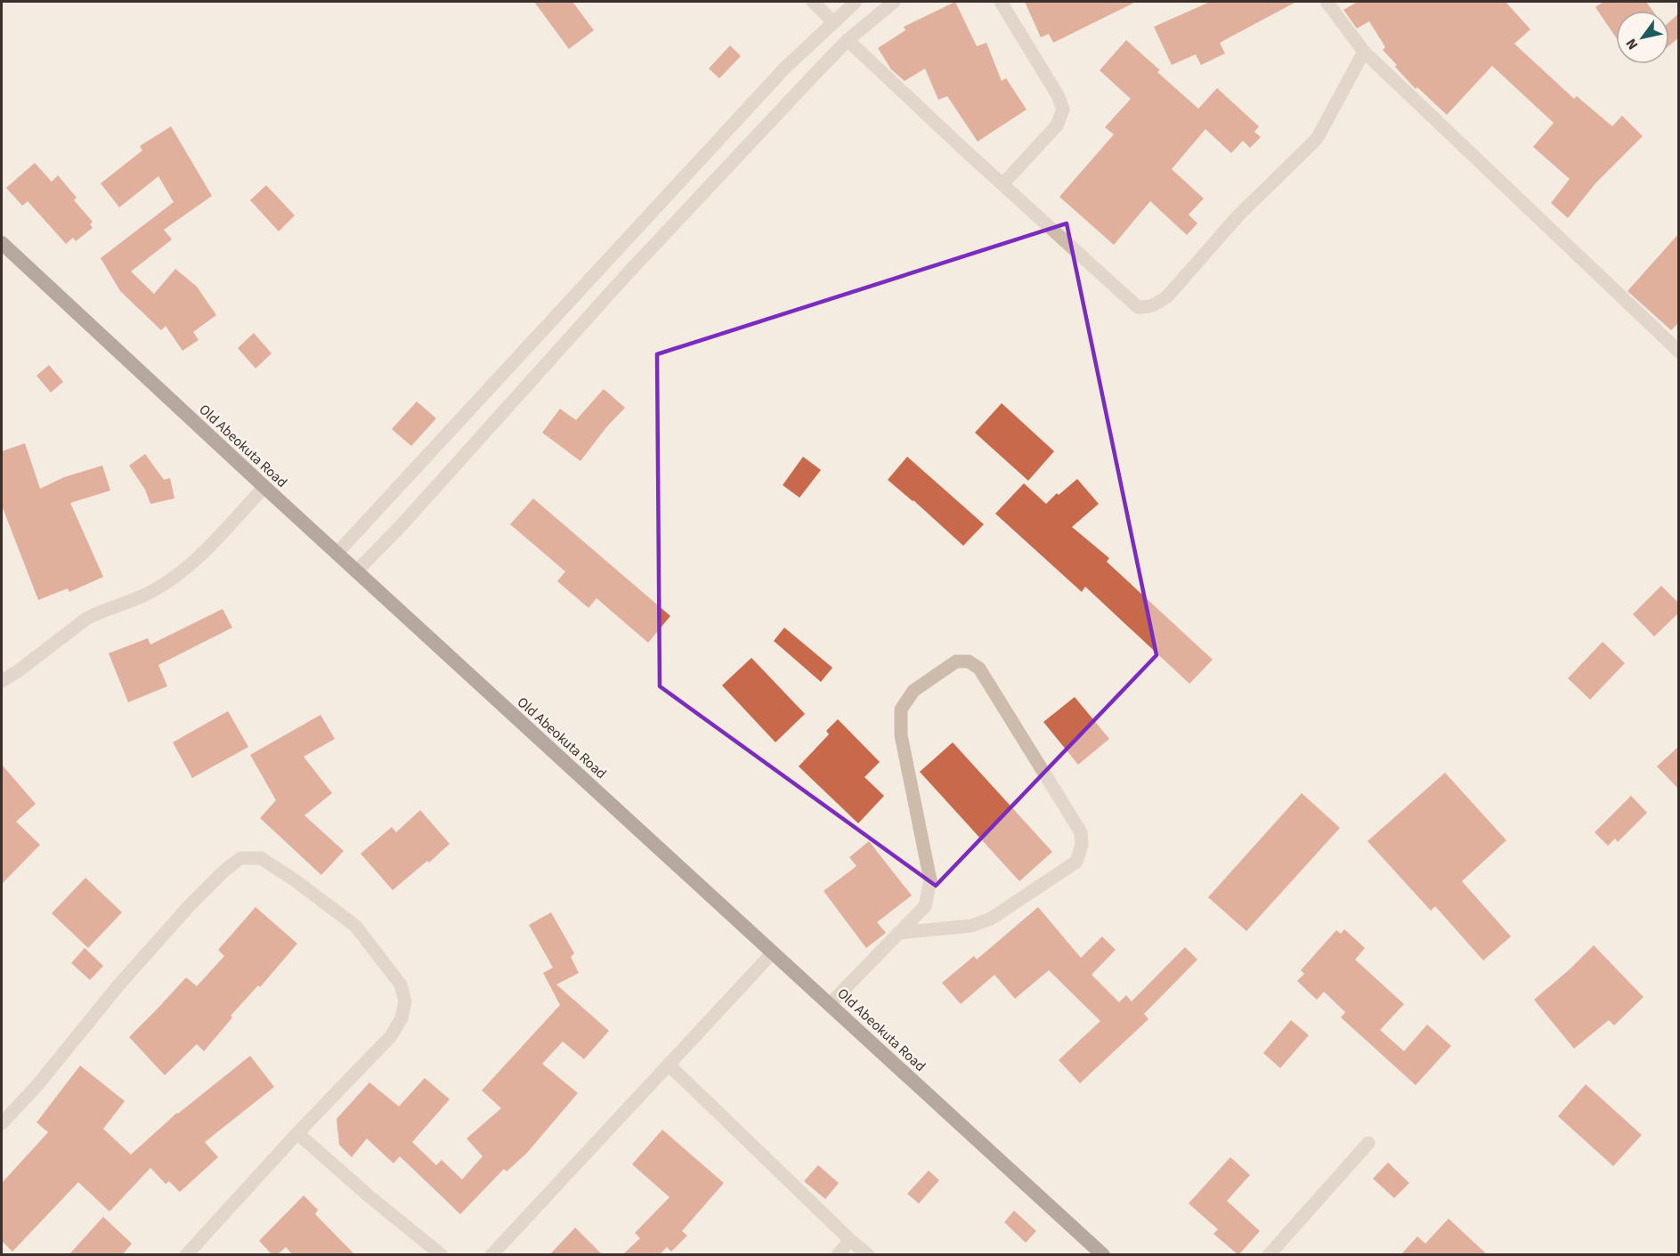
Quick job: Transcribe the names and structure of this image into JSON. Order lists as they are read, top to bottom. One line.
{"streets":{"highway":["Old Abeokuta Road"]},"north":"bottom left"}
